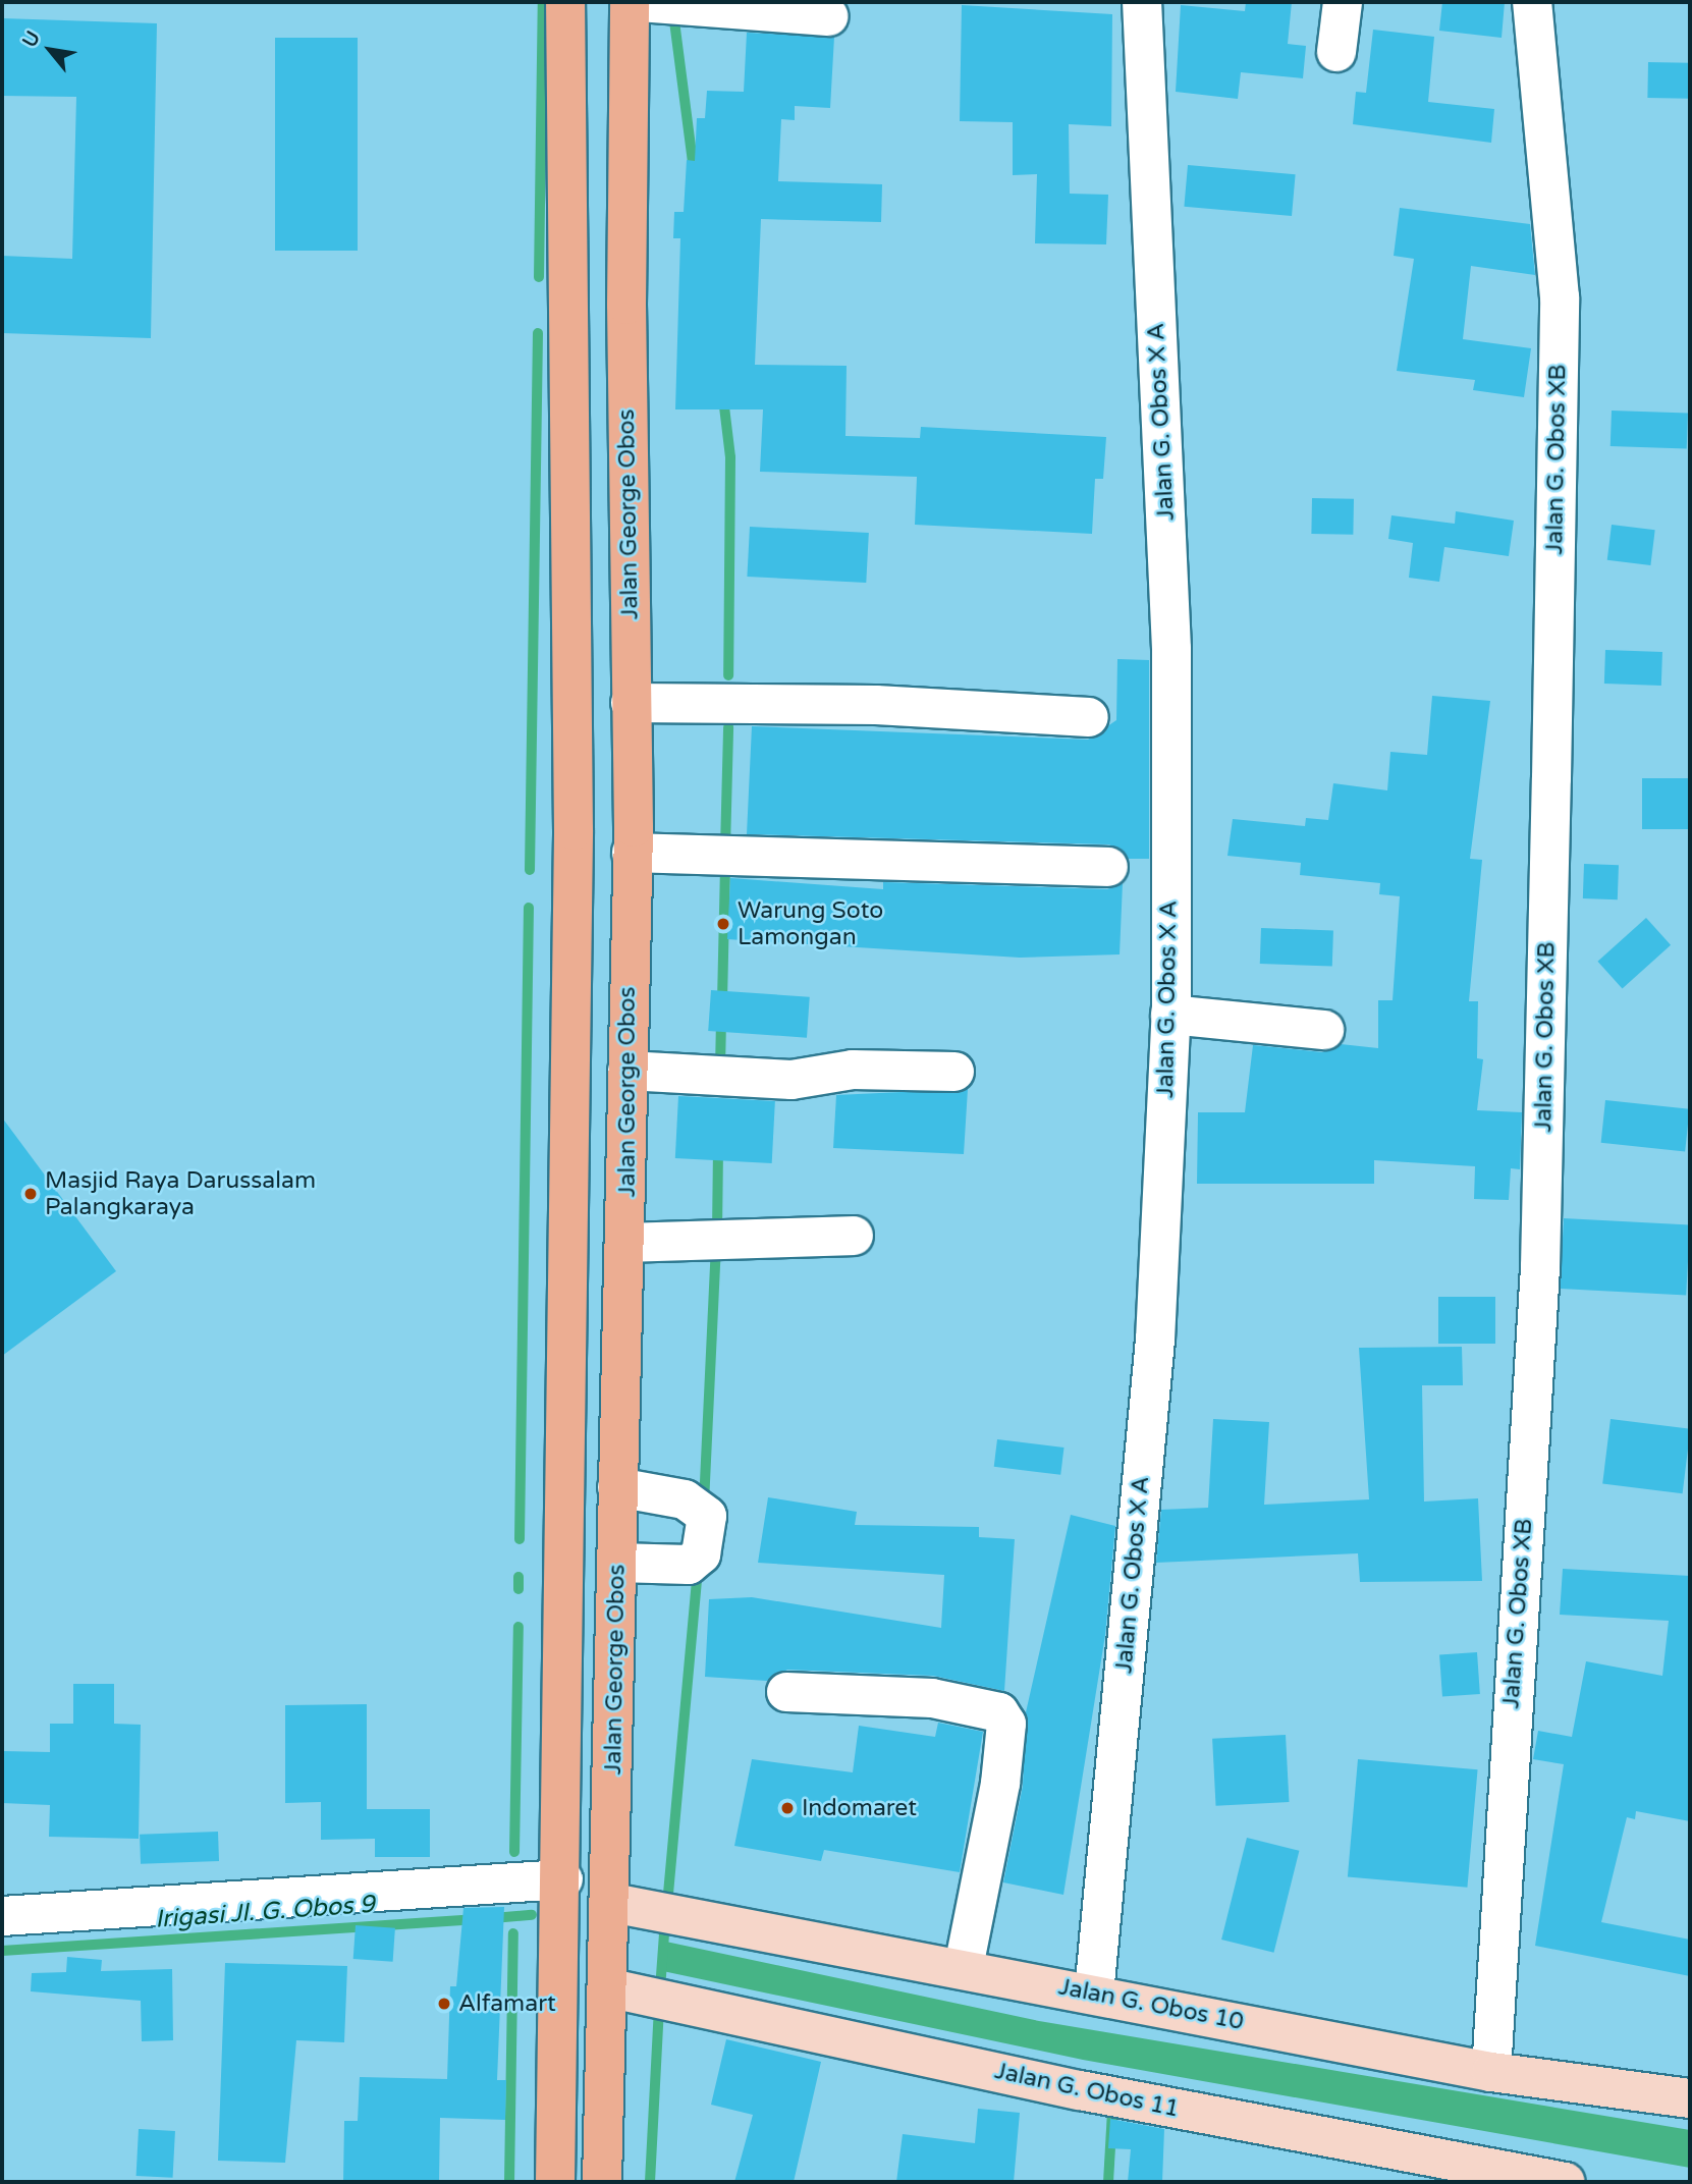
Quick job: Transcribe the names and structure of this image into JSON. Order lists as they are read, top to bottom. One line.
{"streets":{"main road":["Jalan George Obos"],"street":["Jalan G. Obos X A","Jalan G. Obos XB","Jalan G. Obos 10","Jalan G. Obos 11"]},"crossings":[["Jalan G. Obos X A","Jalan G. Obos 10"],["Jalan G. Obos XB","Jalan G. Obos 10"],["Jalan George Obos","Jalan G. Obos 10"],["Jalan George Obos","Jalan G. Obos 11"]],"water":["Irigasi Jl. G. Obos 9"],"places":["Warung Soto Lamongan","Masjid Raya Darussalam Palangkaraya","Indomaret","Alfamart"],"north":"top left"}
